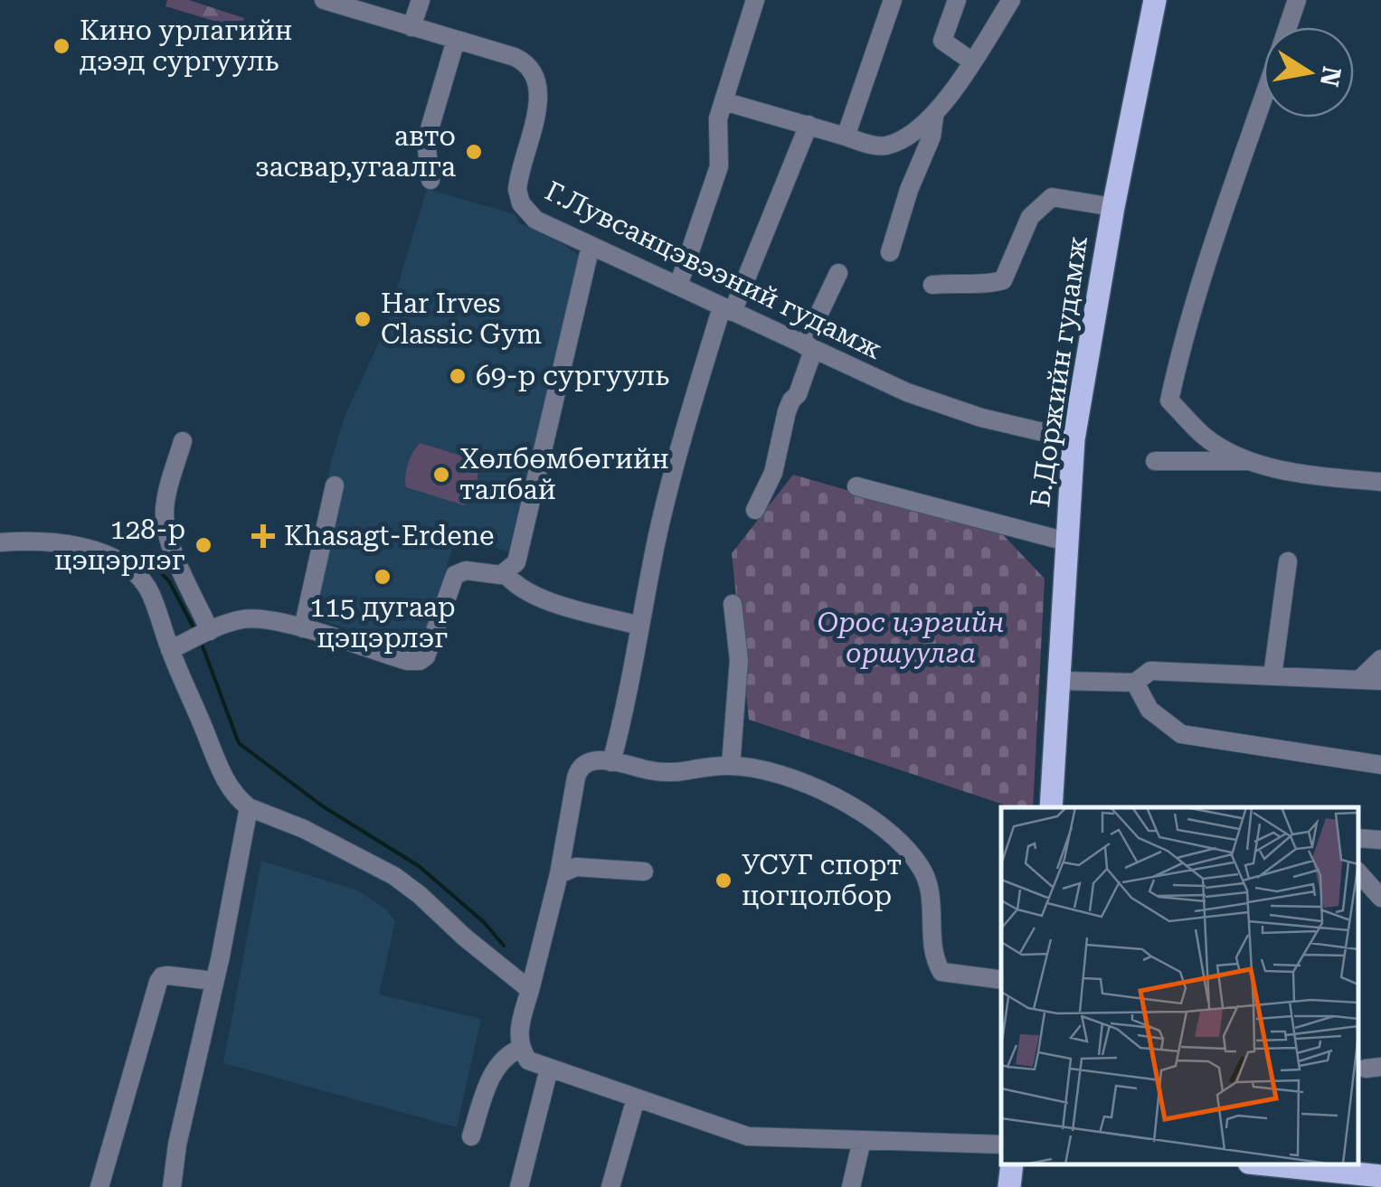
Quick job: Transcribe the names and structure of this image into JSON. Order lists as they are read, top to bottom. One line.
{"streets":{"main road":["Б.Доржийн гудамж"],"street":["Г.Лувсанцэвээний гудамж"]},"crossings":[["Г.Лувсанцэвээний гудамж","Б.Доржийн гудамж"]],"parks":["Орос цэргийн оршуулга"],"places":{"other":["Кино урлагийн дээд сургууль","авто засвар,угаалга","Har Irves Classic Gym","69-р сургууль","Хөлбөмбөгийн талбай","128-р цэцэрлэг","115 дугаар цэцэрлэг","УСУГ спорт цогцолбор"],"health":["Khasagt-Erdene"]},"north":"right"}
